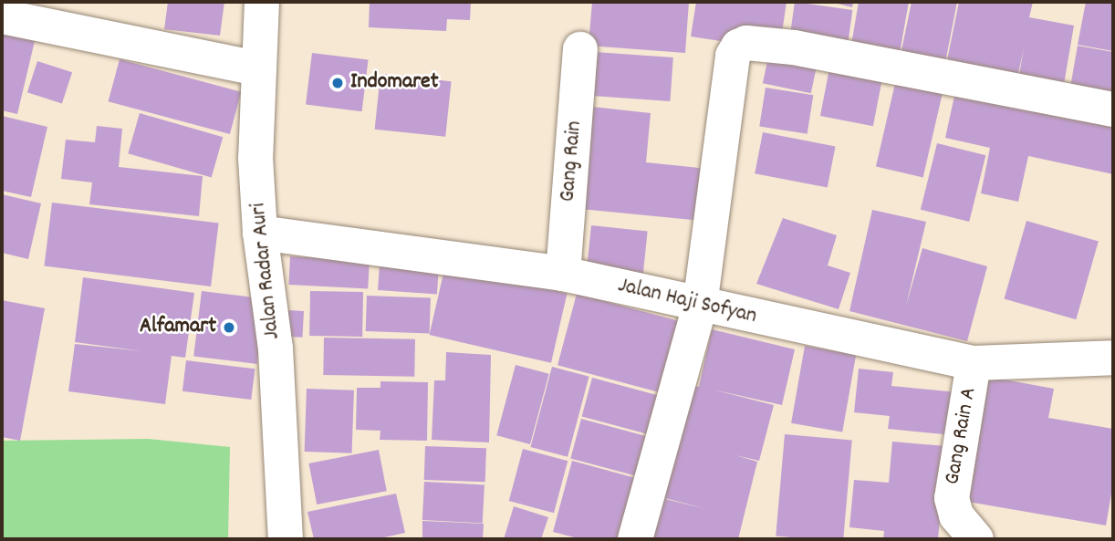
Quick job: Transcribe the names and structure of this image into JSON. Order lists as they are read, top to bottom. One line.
{"streets":{"street":["Gang Rain","Jalan Radar Auri","Jalan Haji Sofyan","Gang Rain A"]},"crossings":[["Gang Rain","Jalan Haji Sofyan"],["Jalan Radar Auri","Jalan Haji Sofyan"],["Jalan Haji Sofyan","Gang Rain A"]],"places":["Indomaret","Alfamart"]}
